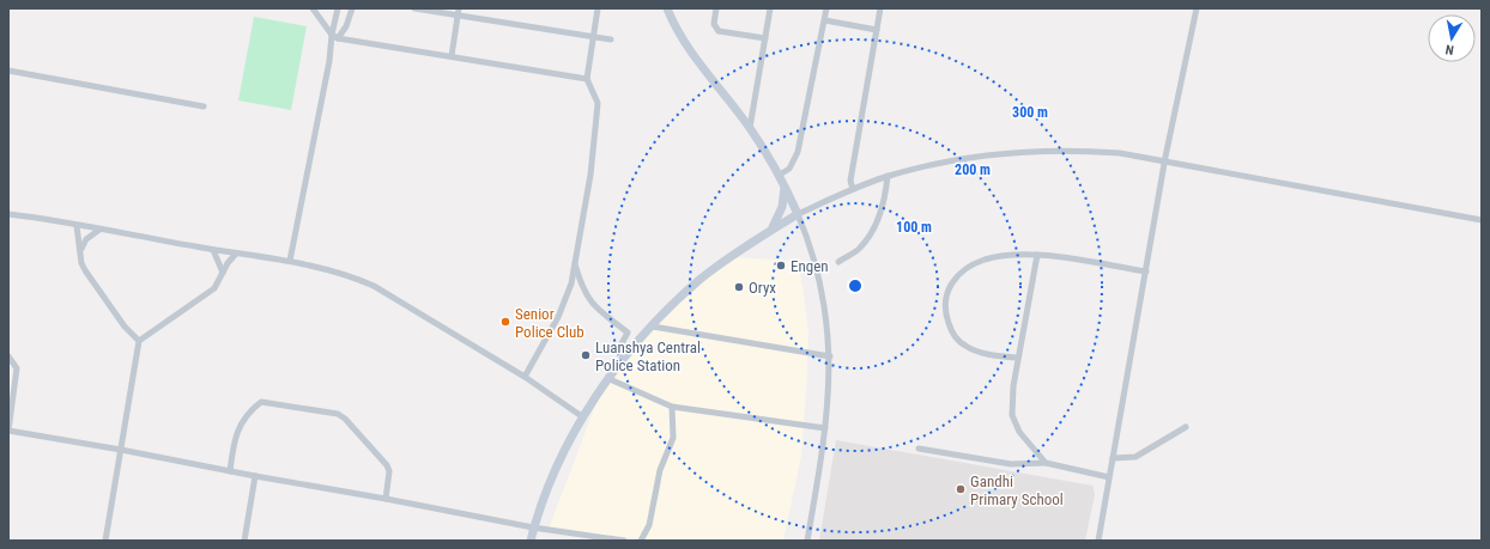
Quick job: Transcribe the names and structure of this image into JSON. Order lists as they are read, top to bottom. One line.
{"places":["Engen","Oryx","Senior Police Club","Luanshya Central Police Station","Gandhi Primary School"],"north":"bottom","rings":["300 m","200 m","100 m"]}
